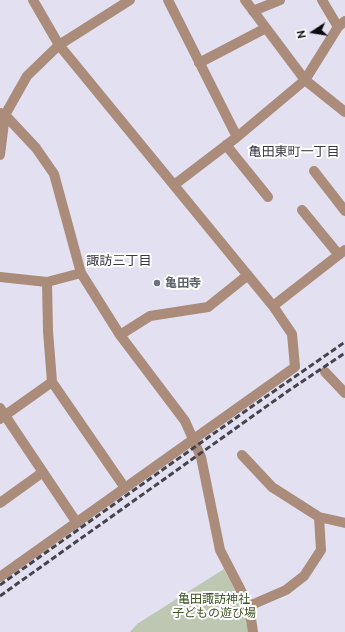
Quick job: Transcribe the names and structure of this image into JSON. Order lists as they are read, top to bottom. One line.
{"districts":["亀田東町一丁目","諏訪三丁目"],"parks":["亀田諏訪神社 子どもの遊び場"],"places":["亀田寺"],"north":"left"}
